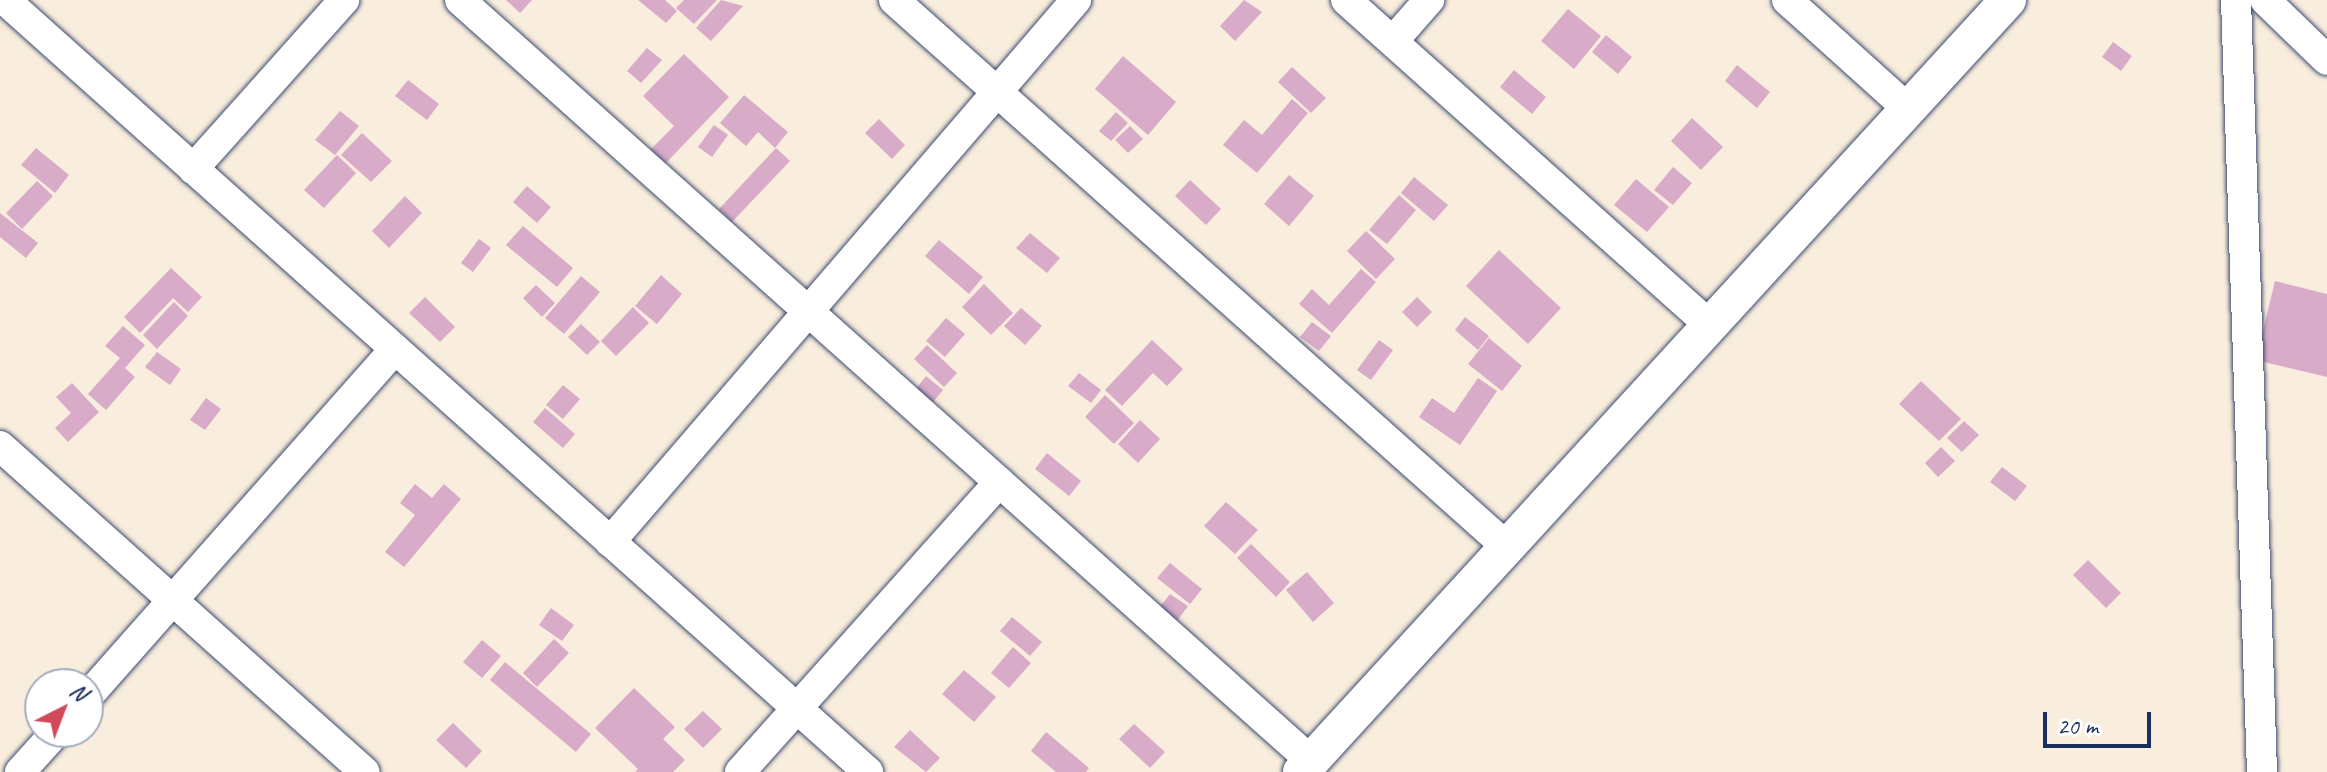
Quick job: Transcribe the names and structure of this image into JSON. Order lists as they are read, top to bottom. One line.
{"scale_bar":"20 m","north":"top right"}
